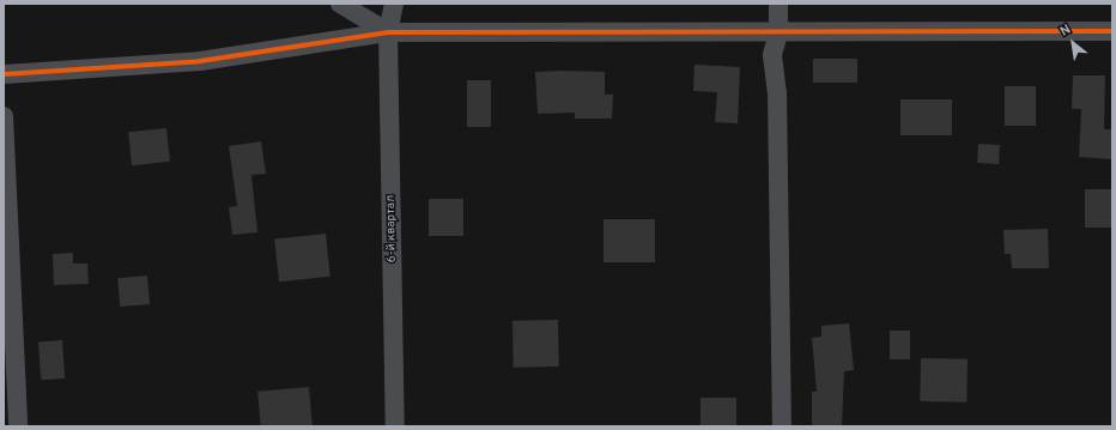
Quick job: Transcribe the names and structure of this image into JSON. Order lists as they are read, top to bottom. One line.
{"streets":{"street":["6-й квартал"]},"north":"top left"}
